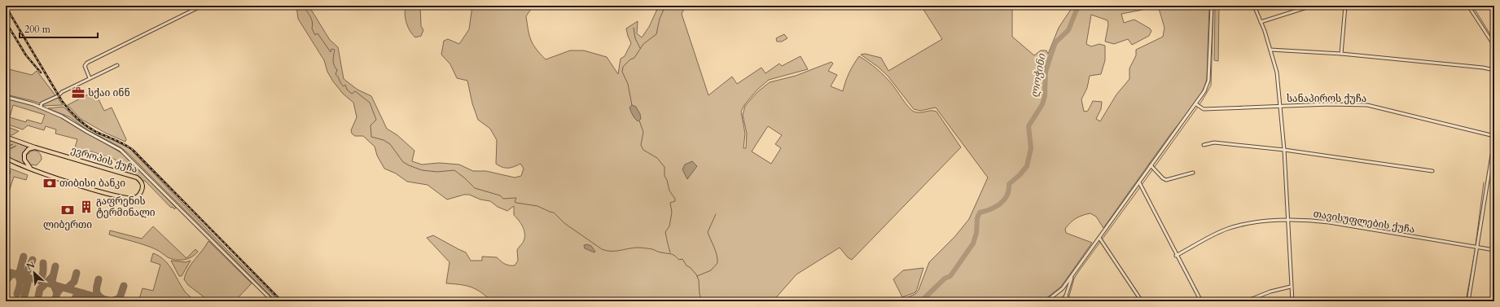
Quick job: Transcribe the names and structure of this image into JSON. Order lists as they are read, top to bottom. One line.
{"streets":{"main road":["ევროპის ქუჩა"],"street":["სანაპიროს ქუჩა","თავისუფლების ქუჩა"]},"water":["ლოჭინი"],"places":{"office":["სქაი ინნ"],"bank":["თიბისი ბანკი","ლიბერთი"],"building":["გაფრენის ტერმინალი"]},"scale_bar":"200 m","north":"top left"}
